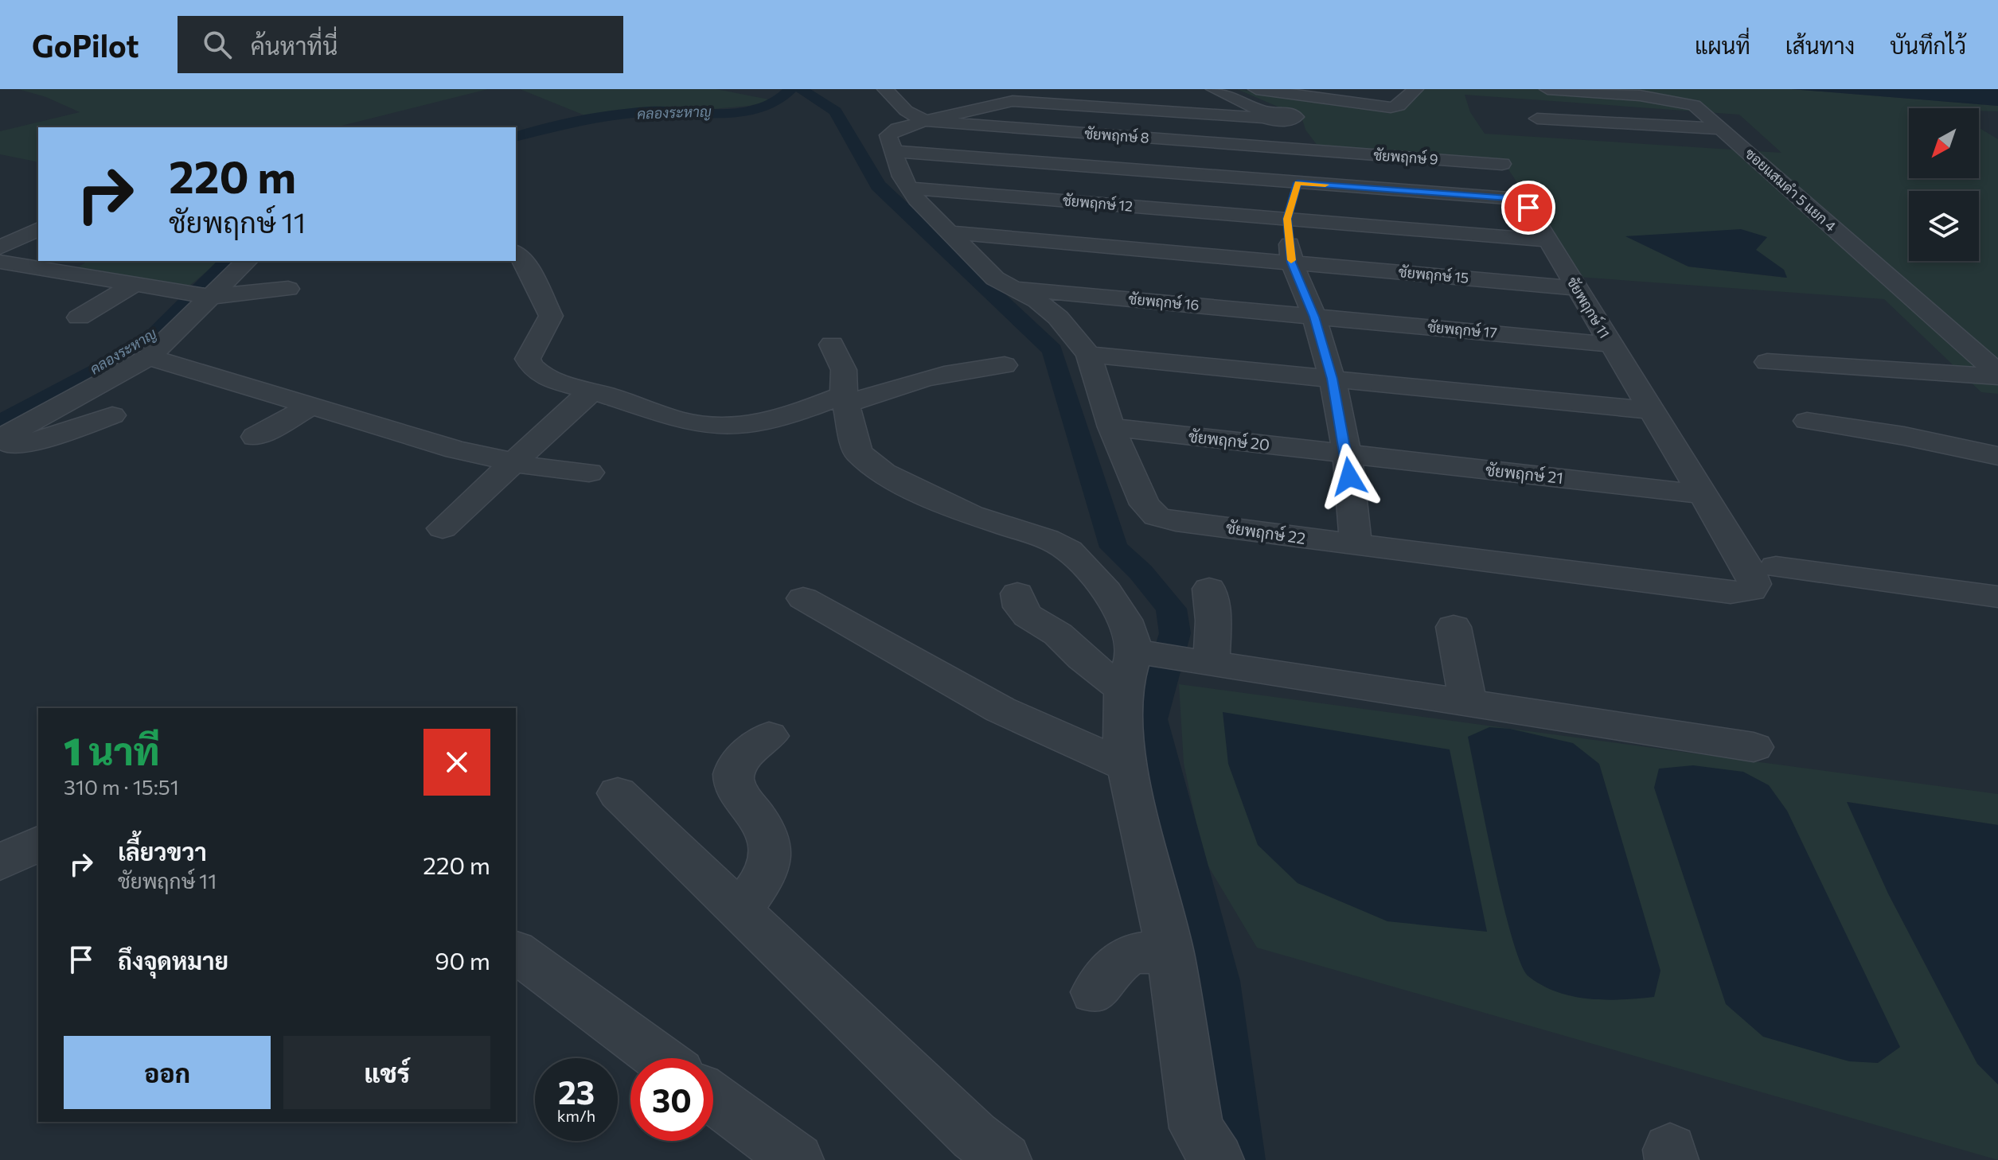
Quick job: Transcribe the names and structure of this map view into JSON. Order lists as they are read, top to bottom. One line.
{"streets":{"street":["ชัยพฤกษ์ 8","ชัยพฤกษ์ 9","ซอยแสมดำ 5 แยก 4","ชัยพฤกษ์ 12","ชัยพฤกษ์ 15","ชัยพฤกษ์ 16","ชัยพฤกษ์ 11","ชัยพฤกษ์ 17","ชัยพฤกษ์ 20","ชัยพฤกษ์ 21","ชัยพฤกษ์ 22"]},"crossings":[["ชัยพฤกษ์ 8","ชัยพฤกษ์ 9"],["ชัยพฤกษ์ 12","ชัยพฤกษ์ 11"],["ชัยพฤกษ์ 15","ชัยพฤกษ์ 11"],["ชัยพฤกษ์ 16","ชัยพฤกษ์ 17"],["ชัยพฤกษ์ 11","ชัยพฤกษ์ 17"],["ชัยพฤกษ์ 11","ชัยพฤกษ์ 21"],["ชัยพฤกษ์ 11","ชัยพฤกษ์ 22"],["ชัยพฤกษ์ 20","ชัยพฤกษ์ 21"],["ชัยพฤกษ์ 20","ชัยพฤกษ์ 22"]],"water":["คลองระหาญ"],"north":"bottom left","page":{"header":"GoPilot","search":"ค้นหาที่นี่","nav":["แผนที่","เส้นทาง","บันทึกไว้"],"turn":["220 m","ชัยพฤกษ์ 11"],"heading":["1 นาที","310 m · 15:51"],"list":[{"name":"เลี้ยวขวา","note":"ชัยพฤกษ์ 11","value":"220 m"},{"name":"ถึงจุดหมาย","value":"90 m"}],"buttons":["ออก","แชร์"],"speed":"23 km/h","limit":"30"}}
